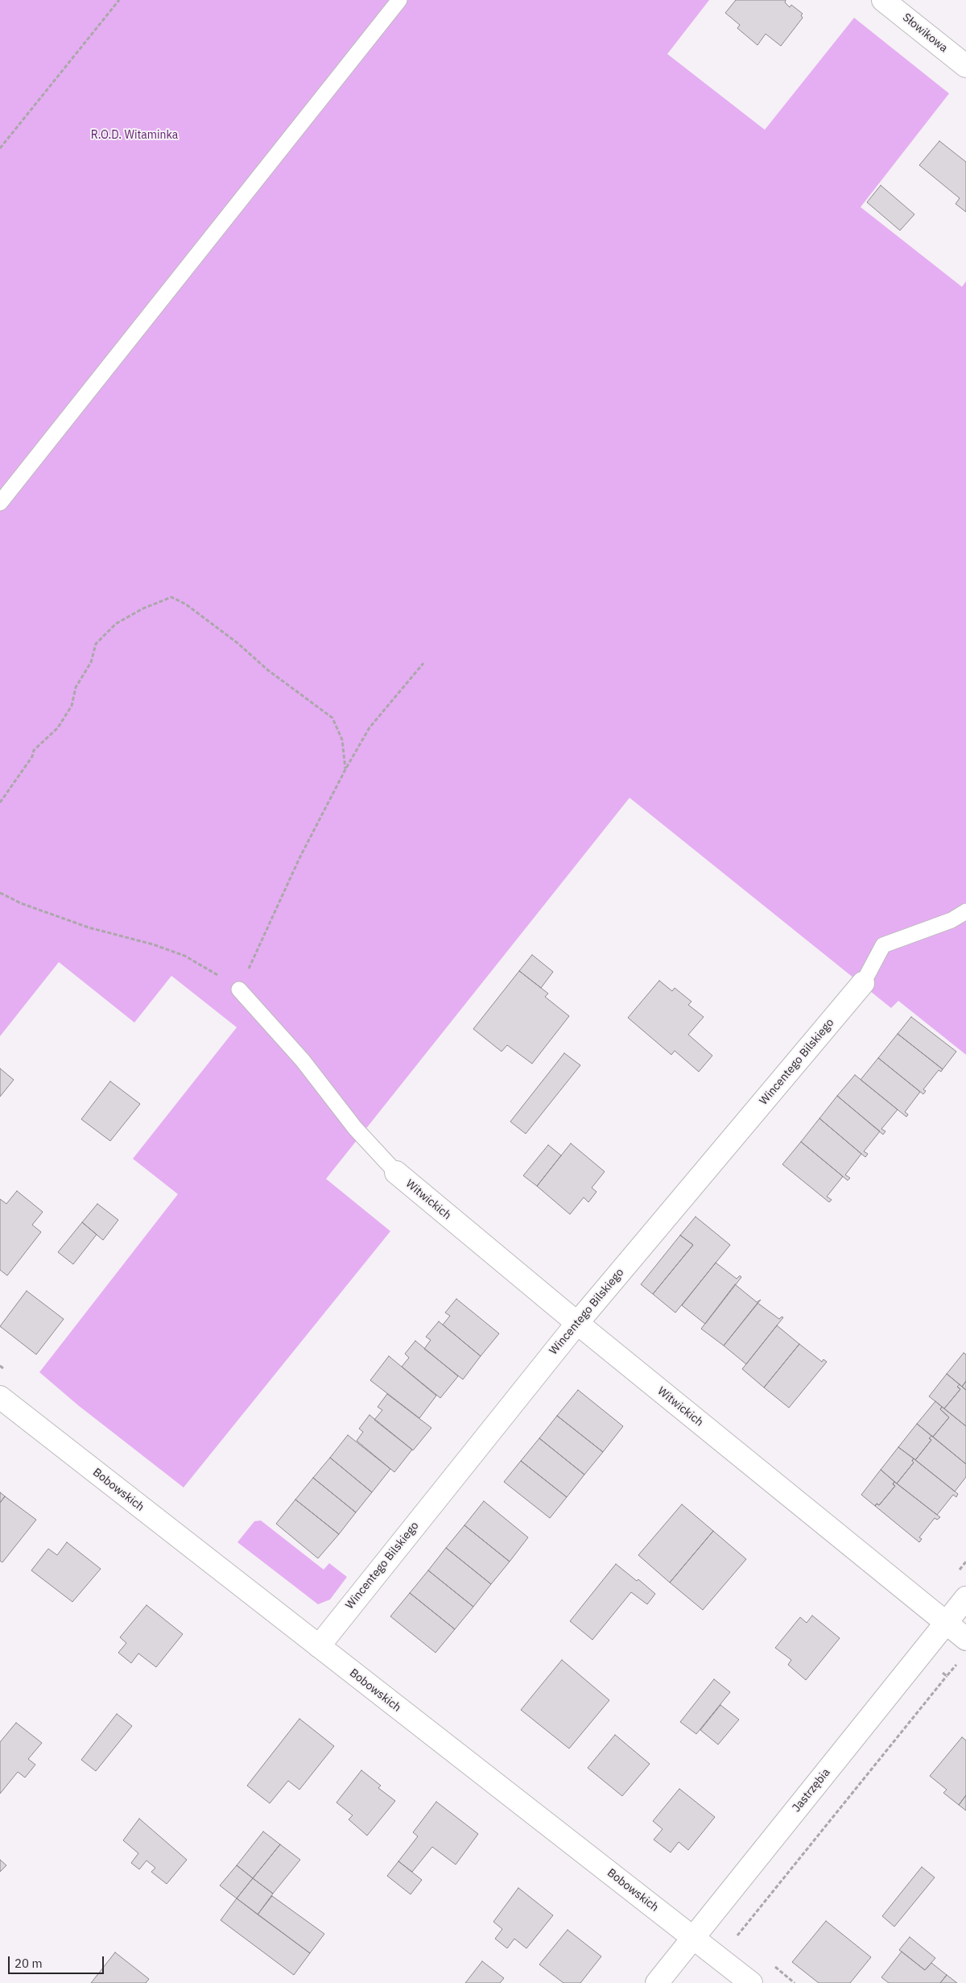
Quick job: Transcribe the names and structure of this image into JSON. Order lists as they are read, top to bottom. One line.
{"streets":{"street":["Słowikowa","Wincentego Bilskiego","Witwickich","Bobowskich","Jastrzębia"]},"crossings":[["Wincentego Bilskiego","Witwickich"],["Wincentego Bilskiego","Bobowskich"],["Witwickich","Jastrzębia"],["Bobowskich","Jastrzębia"]],"parks":["R.O.D. Witaminka"],"scale_bar":"20 m"}
